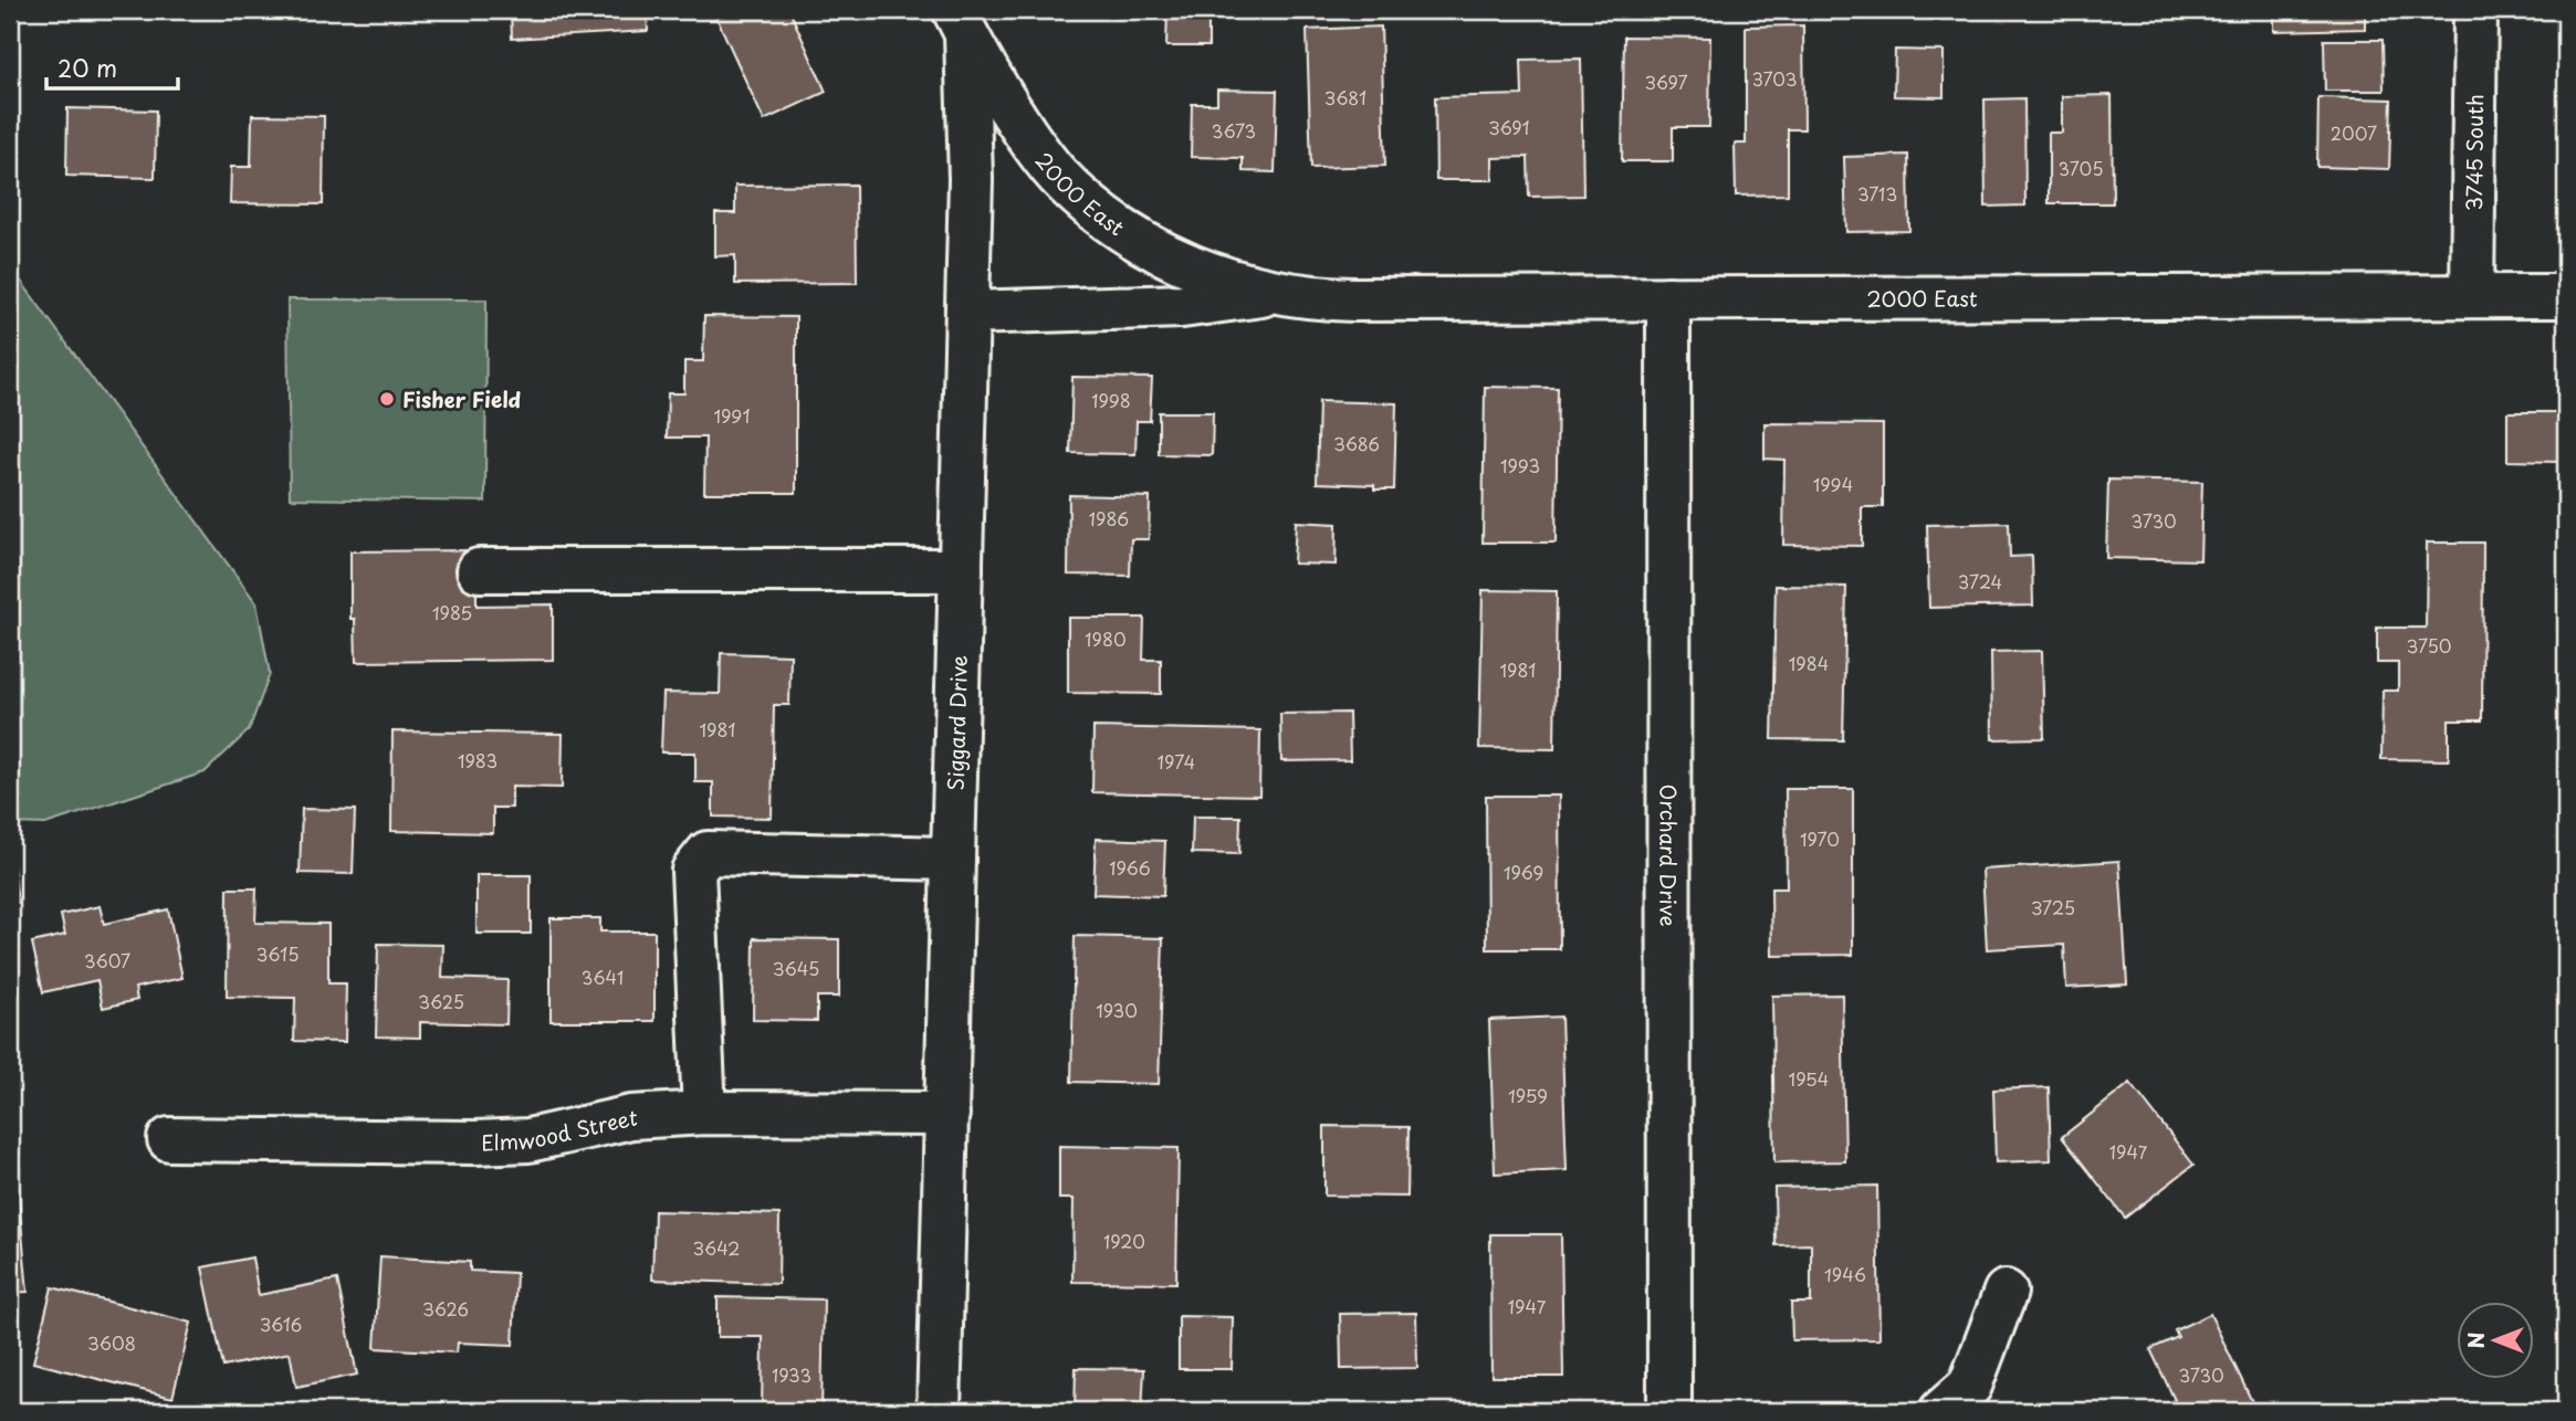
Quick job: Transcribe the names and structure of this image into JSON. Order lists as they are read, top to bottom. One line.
{"streets":{"street":["3745 South","2000 East","Siggard Drive","Orchard Drive","Elmwood Street"]},"crossings":[["3745 South","2000 East"],["2000 East","Siggard Drive"],["2000 East","Orchard Drive"],["Siggard Drive","Elmwood Street"]],"places":["Fisher Field"],"house_numbers":["3703","3697","3681","3691","3673","2007","3705","3713","1998","1991","3686","1993","1994","1986","3730","3724","1985","1980","3750","1984","1981","1981","1983","1974","1970","1966","1969","3725","3615","3607","3645","3641","3625","1930","1954","1959","1947","1920","3642","1946","1947","3626","3616","3608","1933","3730"],"scale_bar":"20 m","north":"left"}
